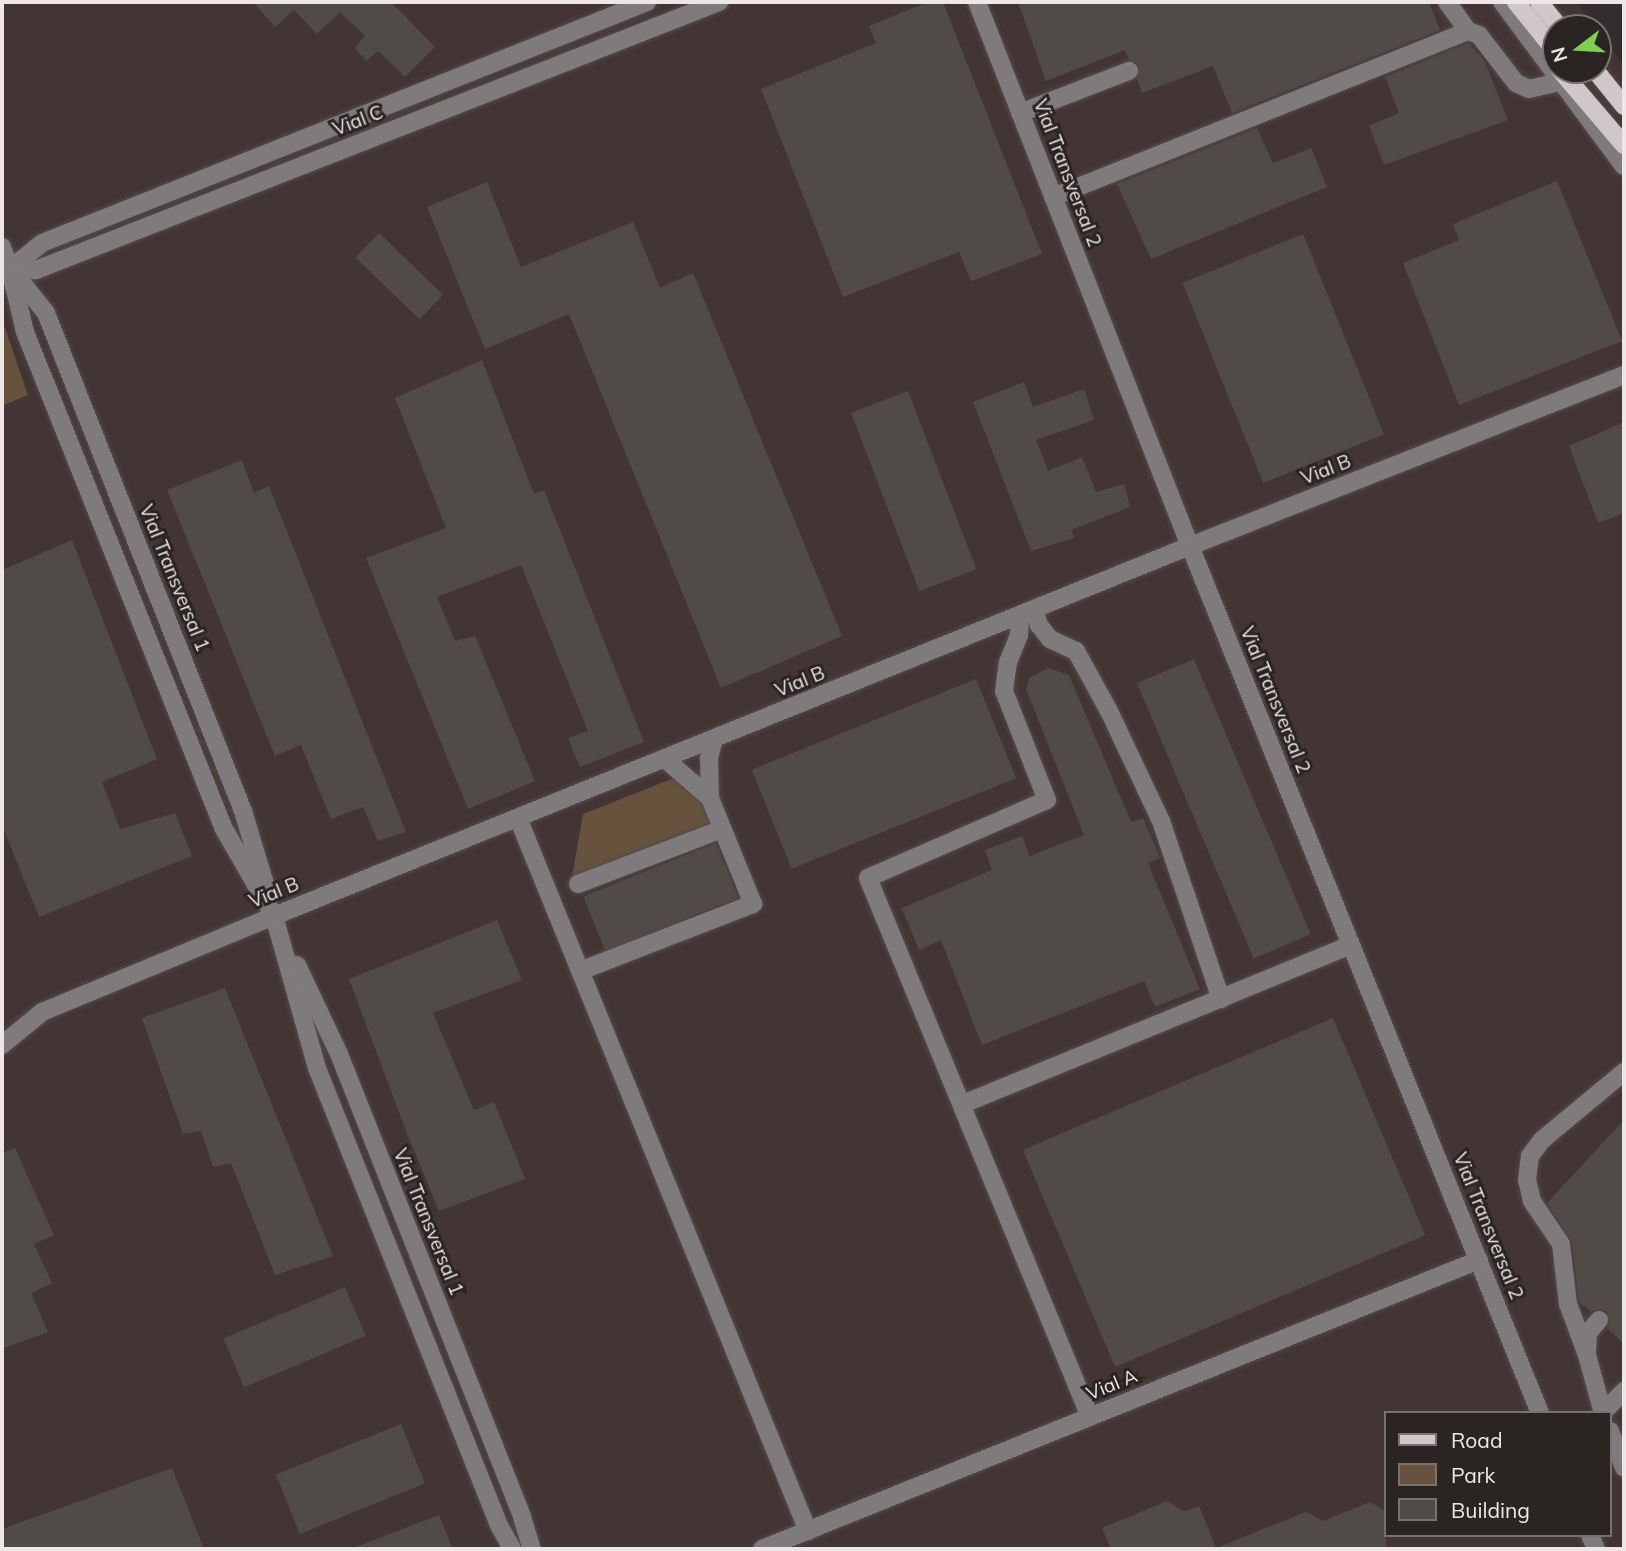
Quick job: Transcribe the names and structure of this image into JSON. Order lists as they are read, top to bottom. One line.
{"streets":{"street":["Vial C","Vial Transversal 2","Vial B","Vial Transversal 1","Vial A"]},"crossings":[["Vial C","Vial Transversal 1"],["Vial Transversal 2","Vial B"],["Vial Transversal 2","Vial A"],["Vial B","Vial Transversal 1"]],"legend":["Road","Park","Building"],"north":"left"}
